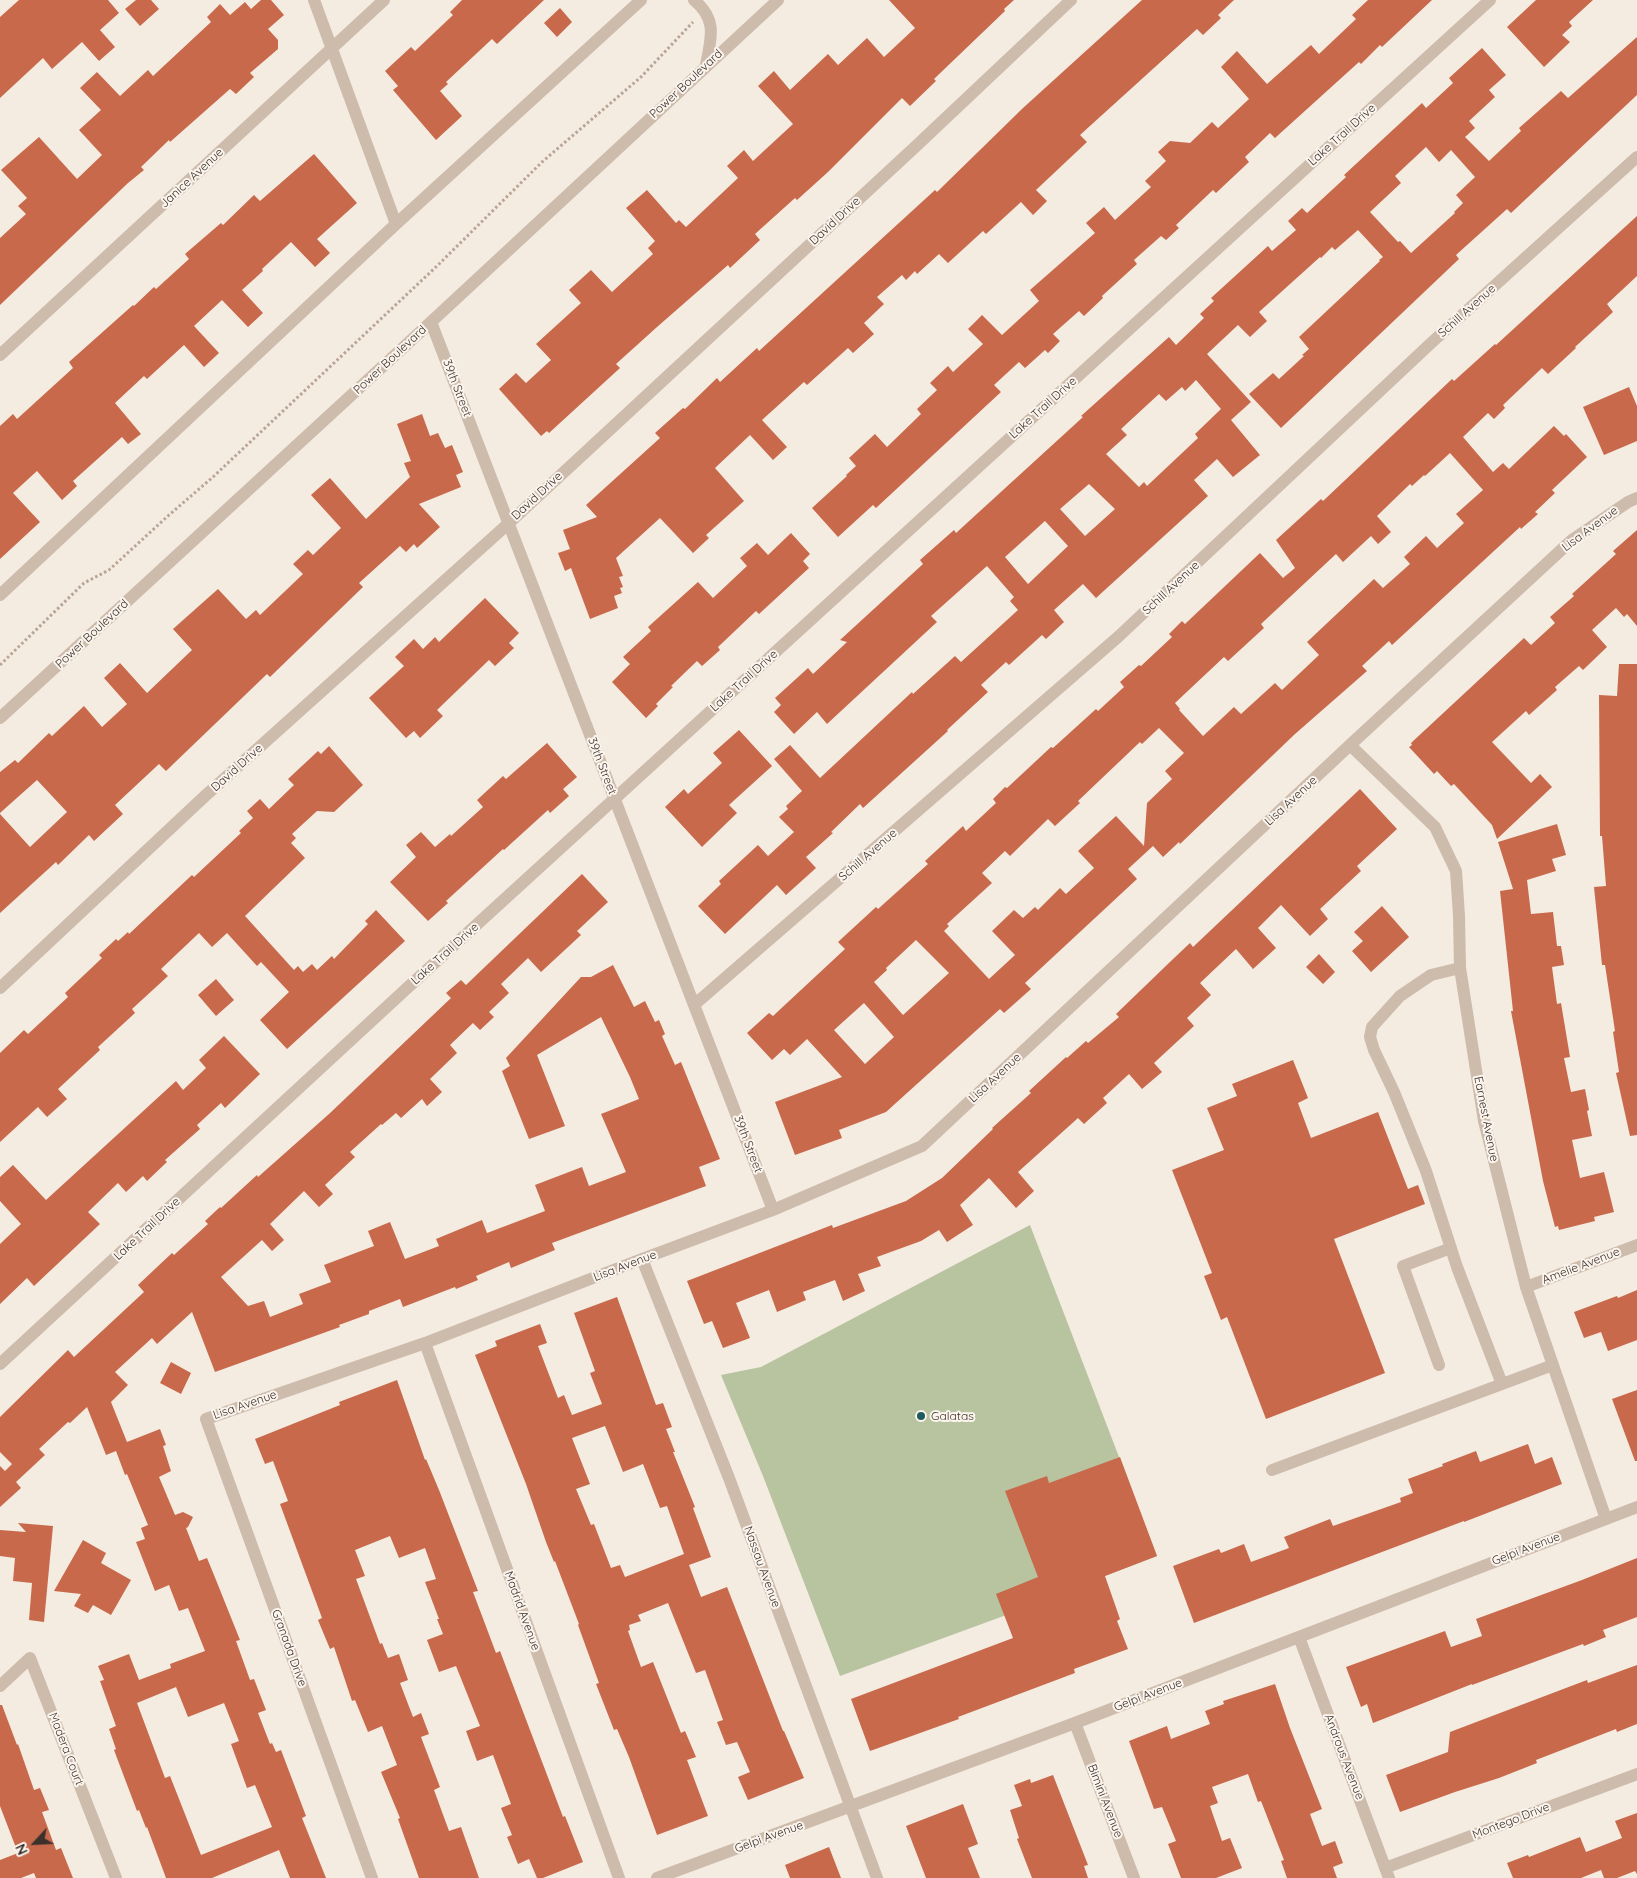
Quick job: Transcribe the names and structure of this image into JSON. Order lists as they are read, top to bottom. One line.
{"streets":{"street":["Power Boulevard","Lake Trail Drive","Janice Avenue","David Drive","Schill Avenue","39th Street","Lisa Avenue","Earnest Avenue","Amelie Avenue","Gelpi Avenue","Nassau Avenue","Madrid Avenue","Granada Drive","Madera Court","Androus Avenue","Bimini Avenue","Montego Drive"]},"crossings":[["Power Boulevard","39th Street"],["Lake Trail Drive","39th Street"],["David Drive","39th Street"],["Schill Avenue","39th Street"],["39th Street","Lisa Avenue"],["Lisa Avenue","Earnest Avenue"],["Lisa Avenue","Nassau Avenue"],["Lisa Avenue","Madrid Avenue"],["Lisa Avenue","Granada Drive"],["Earnest Avenue","Amelie Avenue"],["Earnest Avenue","Gelpi Avenue"],["Gelpi Avenue","Nassau Avenue"],["Gelpi Avenue","Androus Avenue"],["Gelpi Avenue","Bimini Avenue"],["Androus Avenue","Montego Drive"]],"places":["Galatas"],"north":"bottom left"}
